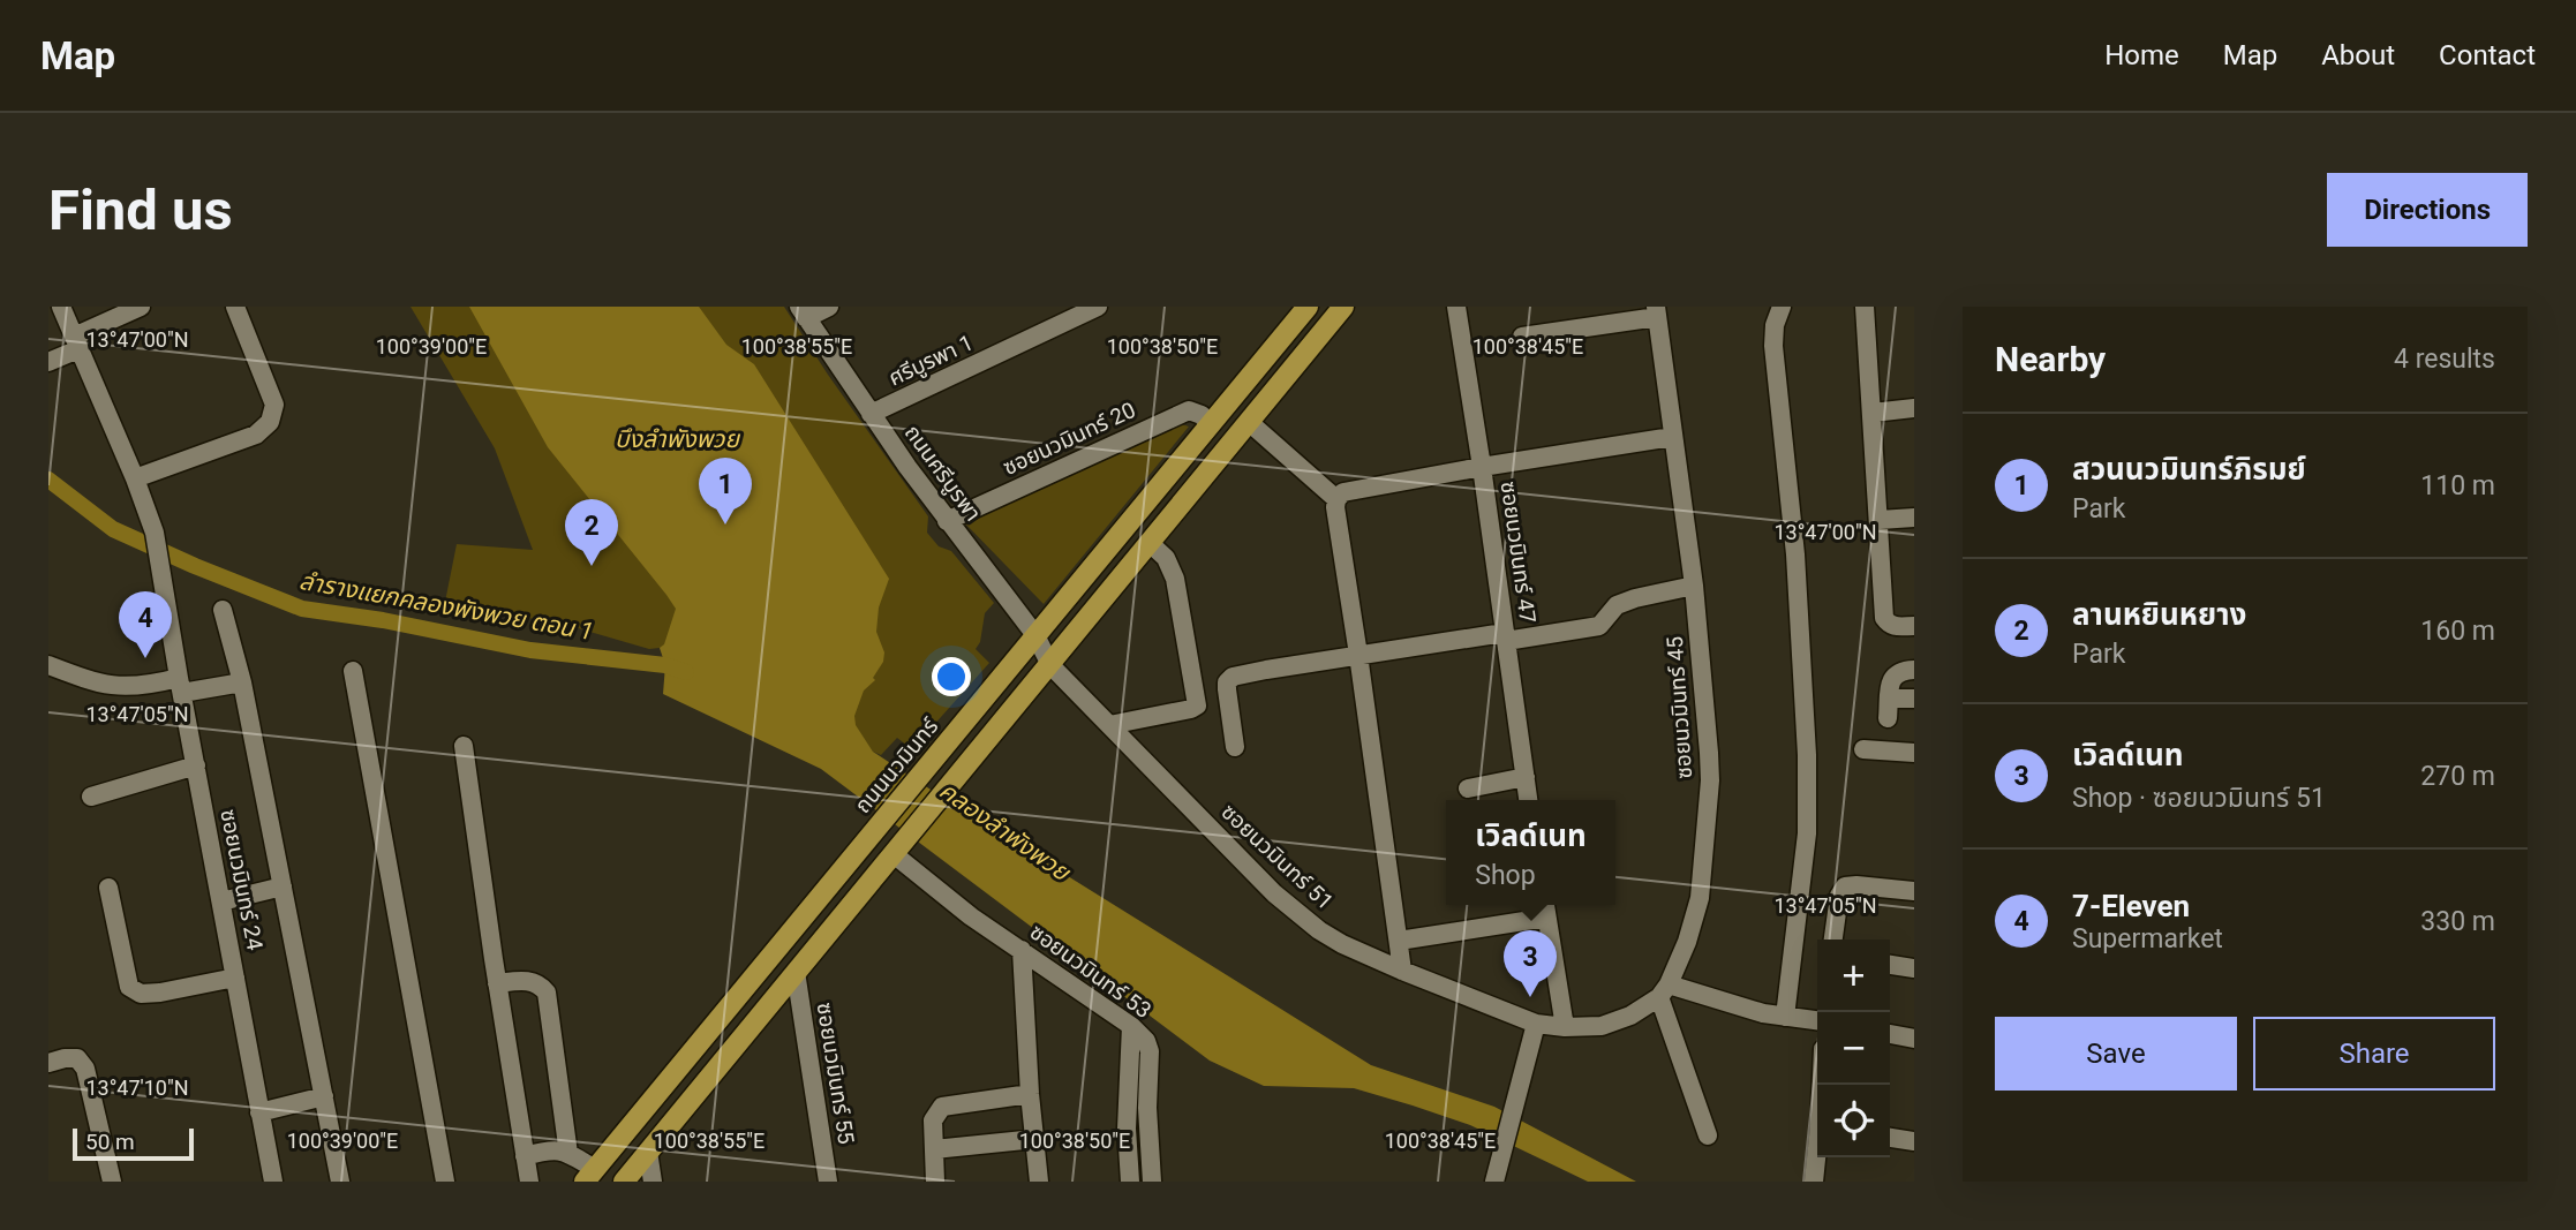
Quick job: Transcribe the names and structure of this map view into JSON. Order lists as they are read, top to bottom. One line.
{"streets":{"main road":["ถนนนวมินทร์"],"street":["ศรีบูรพา 1","ซอยนวมินทร์ 20","ถนนศรีบูรพา","ซอยนวมินทร์ 47","ซอยนวมินทร์ 45","ซอยนวมินทร์ 51","ซอยนวมินทร์ 24","ซอยนวมินทร์ 53","ซอยนวมินทร์ 55"]},"crossings":[["ศรีบูรพา 1","ถนนศรีบูรพา"],["ซอยนวมินทร์ 20","ถนนศรีบูรพา"],["ซอยนวมินทร์ 20","ถนนนวมินทร์"],["ถนนศรีบูรพา","ถนนนวมินทร์"],["ถนนศรีบูรพา","ซอยนวมินทร์ 51"]],"water":["บึงลำพังพวย","ลำรางแยกคลองพังพวย ตอน 1","คลองลำพังพวย"],"scale_bar":"50 m","page":{"header":"Map","nav":["Home","Map","About","Contact"],"buttons":["Directions",["Save","Share"]],"title":"Find us","heading":["Nearby","4 results"],"list":[{"mark":"1","name":"สวนนวมินทร์ภิรมย์","note":"Park","value":"110 m"},{"mark":"2","name":"ลานหยินหยาง","note":"Park","value":"160 m"},{"mark":"3","name":"เวิลด์เนท","note":"Shop · ซอยนวมินทร์ 51","value":"270 m"},{"mark":"4","name":"7-Eleven","note":"Supermarket","value":"330 m"}],"pins":["1","2","4","3"],"popup":["เวิลด์เนท","Shop"],"map_buttons":["+","−"],"scale":"50 m"},"coordinates":["13°47'00\"N","100°39'00\"E","100°38'55\"E","100°38'50\"E","100°38'45\"E","13°47'05\"N","13°47'10\"N"]}
